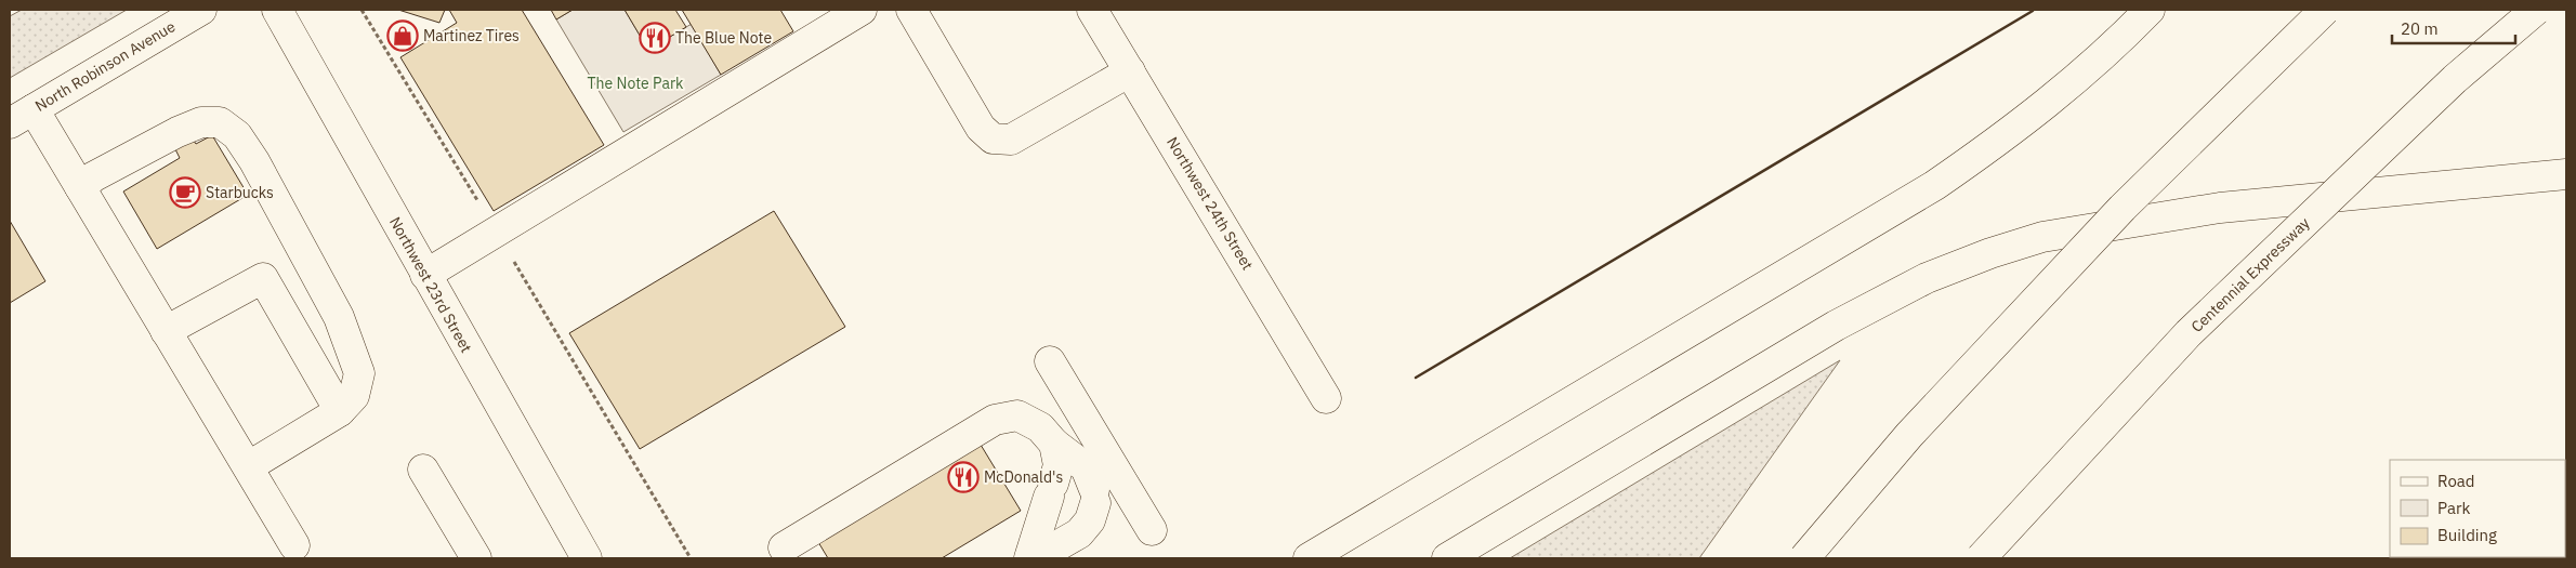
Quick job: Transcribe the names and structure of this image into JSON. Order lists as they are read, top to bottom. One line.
{"streets":{"main road":["North Robinson Avenue","Northwest 24th Street","Centennial Expressway","Northwest 23rd Street"]},"parks":["The Note Park"],"places":{"shop":["Martinez Tires"],"restaurant":["The Blue Note","McDonald's"],"cafe":["Starbucks"]},"legend":["Road","Park","Building"],"scale_bar":"20 m"}
